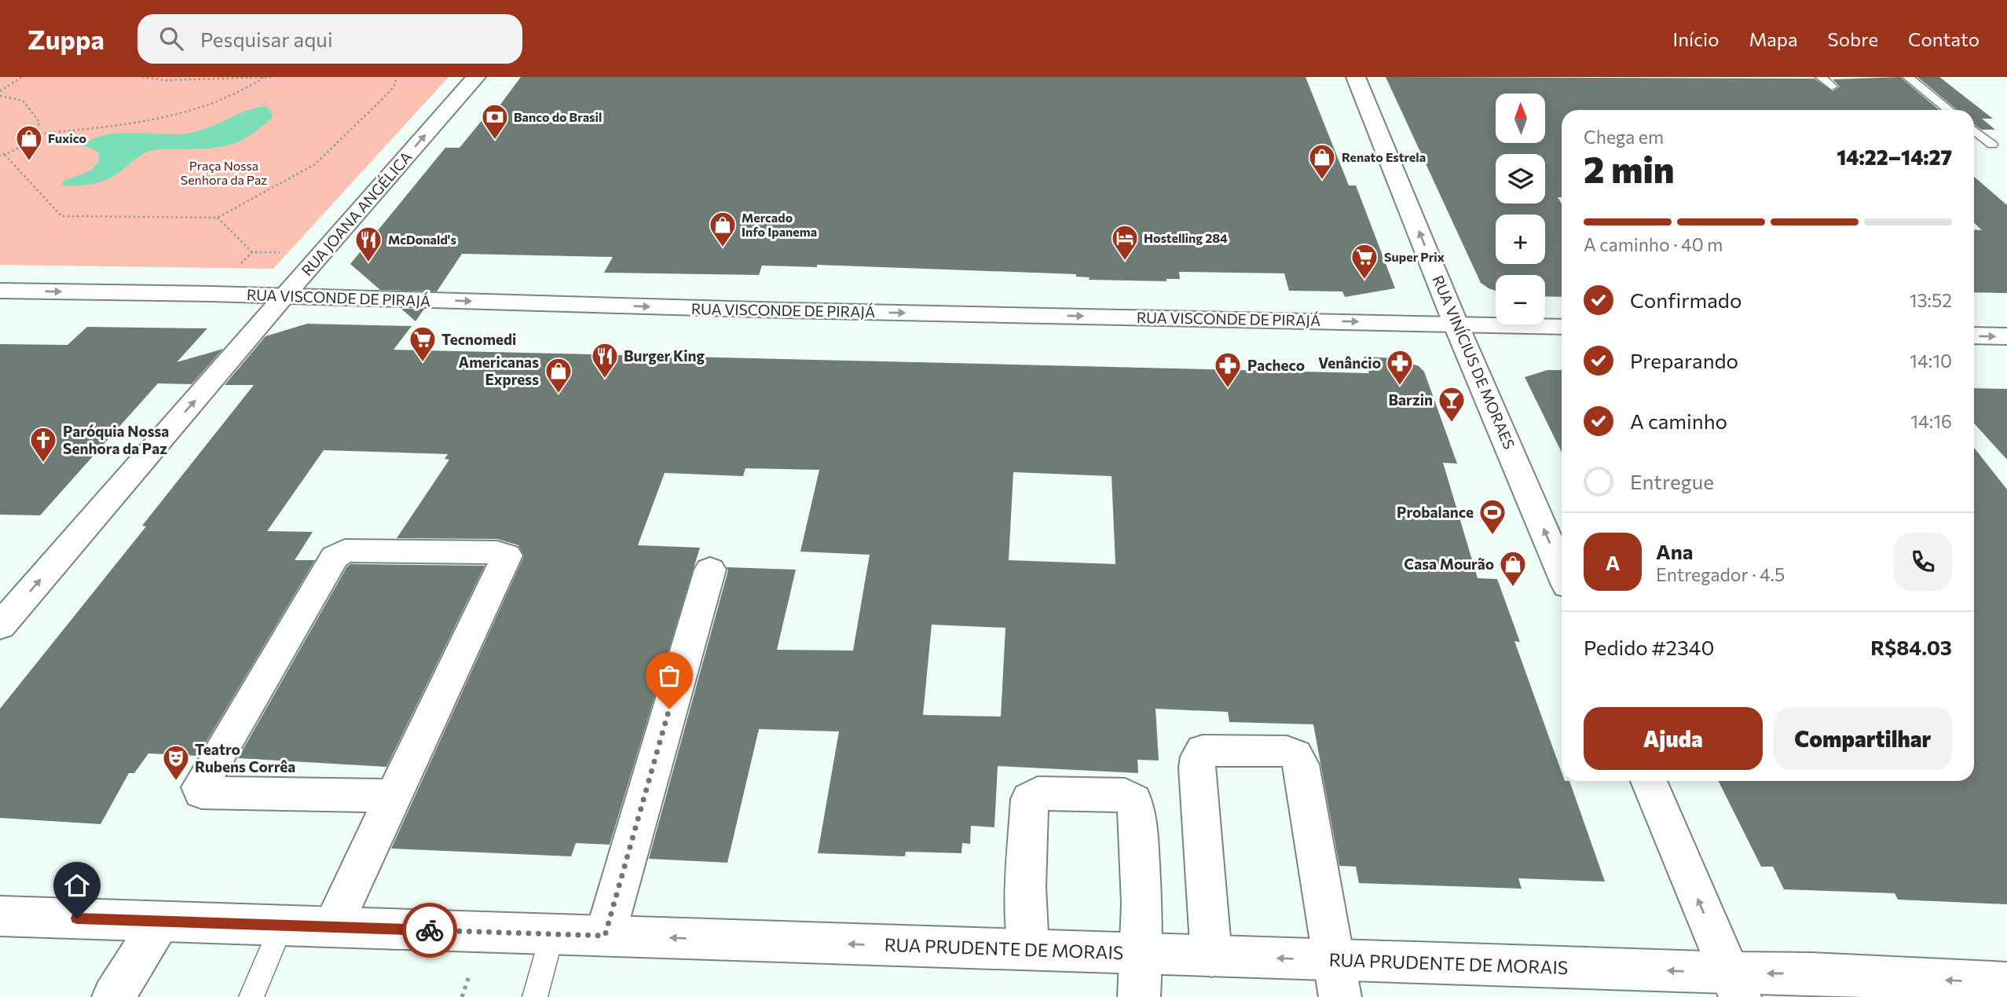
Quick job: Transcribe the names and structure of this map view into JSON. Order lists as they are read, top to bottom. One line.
{"streets":{"street":["RUA JOANA ANGÉLICA","RUA VISCONDE DE PIRAJÁ","RUA VINÍCIUS DE MORAES","RUA PRUDENTE DE MORAIS"]},"crossings":[["RUA JOANA ANGÉLICA","RUA VISCONDE DE PIRAJÁ"],["RUA VISCONDE DE PIRAJÁ","RUA VINÍCIUS DE MORAES"]],"one_way":["RUA JOANA ANGÉLICA","RUA VISCONDE DE PIRAJÁ","RUA VINÍCIUS DE MORAES","RUA PRUDENTE DE MORAIS"],"parks":["Praça Nossa Senhora da Paz"],"places":{"bank":["Banco do Brasil"],"shop":["Fuxico","Renato Estrela","Mercado Info Ipanema","Americanas Express","Casa Mourão"],"hotel":["Hostelling 284"],"restaurant":["McDonald's","Burger King"],"supermarket":["Super Prix","Tecnomedi"],"pharmacy":["Venâncio","Pacheco"],"bar":["Barzin"],"church":["Paróquia Nossa Senhora da Paz"],"sports":["Probalance"],"theatre":["Teatro Rubens Corrêa"]},"north":"top","page":{"header":"Zuppa","search":"Pesquisar aqui","nav":["Início","Mapa","Sobre","Contato"],"map_buttons":["+","−"],"heading":["2 min","Chega em","14:22–14:27"],"panel":["Ana","Entregador · 4.5","Pedido #2340","R$84.03"],"bar":"A caminho · 40 m","list":[["Confirmado","13:52"],["Preparando","14:10"],["A caminho","14:16"],"Entregue"],"round":"A","buttons":["Ajuda","Compartilhar"]}}
